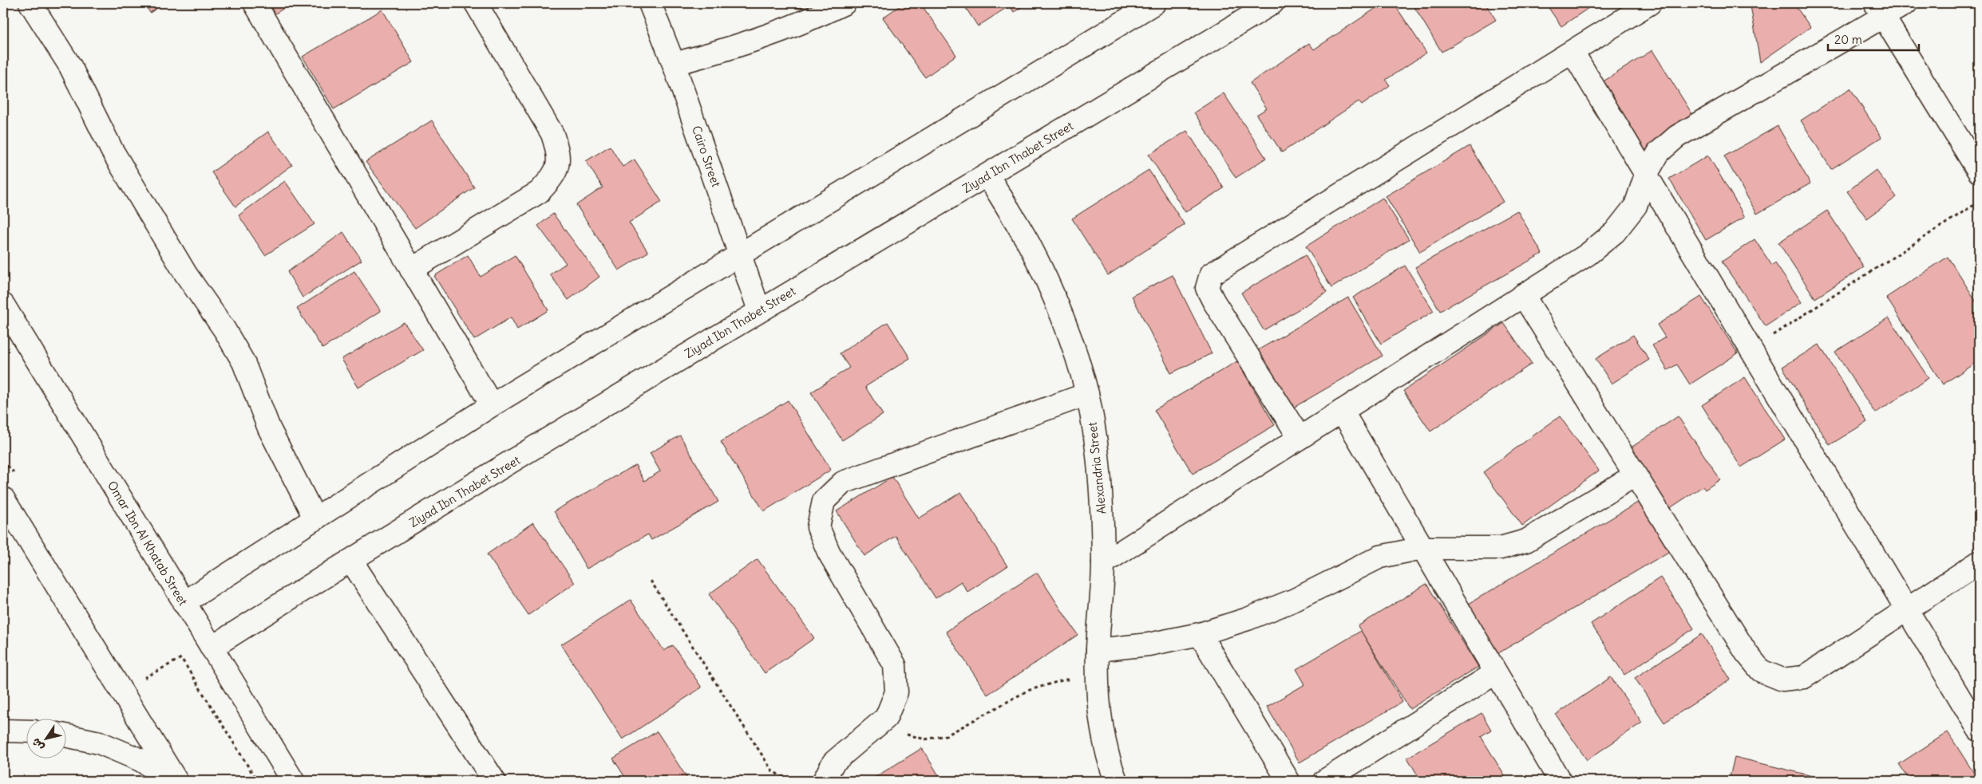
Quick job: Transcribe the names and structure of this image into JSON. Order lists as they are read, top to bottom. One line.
{"streets":{"street":["Cairo Street","Ziyad Ibn Thabet Street","Alexandria Street","Omar Ibn Al Khatab Street"]},"crossings":[["Cairo Street","Ziyad Ibn Thabet Street"],["Ziyad Ibn Thabet Street","Alexandria Street"],["Ziyad Ibn Thabet Street","Omar Ibn Al Khatab Street"]],"scale_bar":"20 m","north":"bottom left"}
